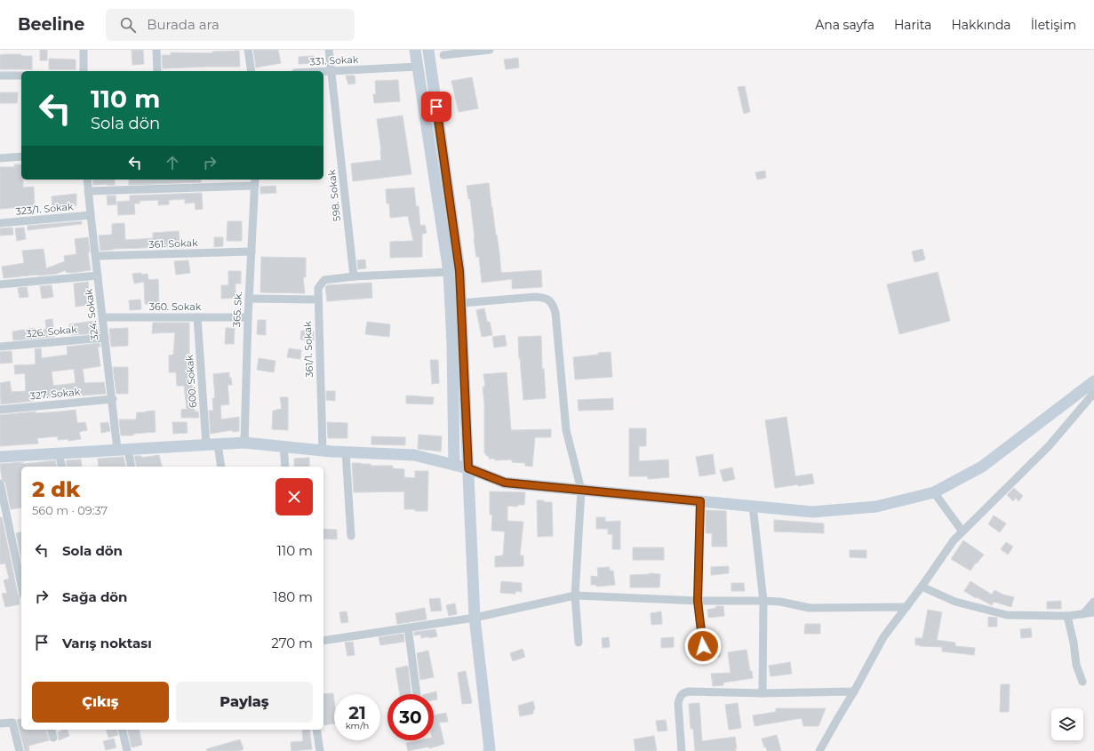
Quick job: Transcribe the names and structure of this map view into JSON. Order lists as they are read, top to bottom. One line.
{"streets":{"street":["331. Sokak","598. Sokak","323/1. Sokak","361. Sokak","360. Sokak","365. Sk.","324. Sokak","326. Sokak","361/1. Sokak","600. Sokak","327. Sokak"]},"crossings":[["331. Sokak","598. Sokak"],["598. Sokak","361/1. Sokak"],["323/1. Sokak","324. Sokak"],["361. Sokak","365. Sk."],["361. Sokak","324. Sokak"],["360. Sokak","365. Sk."],["360. Sokak","324. Sokak"],["360. Sokak","600. Sokak"],["324. Sokak","326. Sokak"],["324. Sokak","327. Sokak"]],"page":{"header":"Beeline","search":"Burada ara","nav":["Ana sayfa","Harita","Hakkında","İletişim"],"turn":["110 m","Sola dön"],"heading":["2 dk","560 m · 09:37"],"list":[{"name":"Sola dön","value":"110 m"},{"name":"Sağa dön","value":"180 m"},{"name":"Varış noktası","value":"270 m"}],"buttons":["Çıkış","Paylaş"],"speed":"21 km/h","limit":"30"}}
